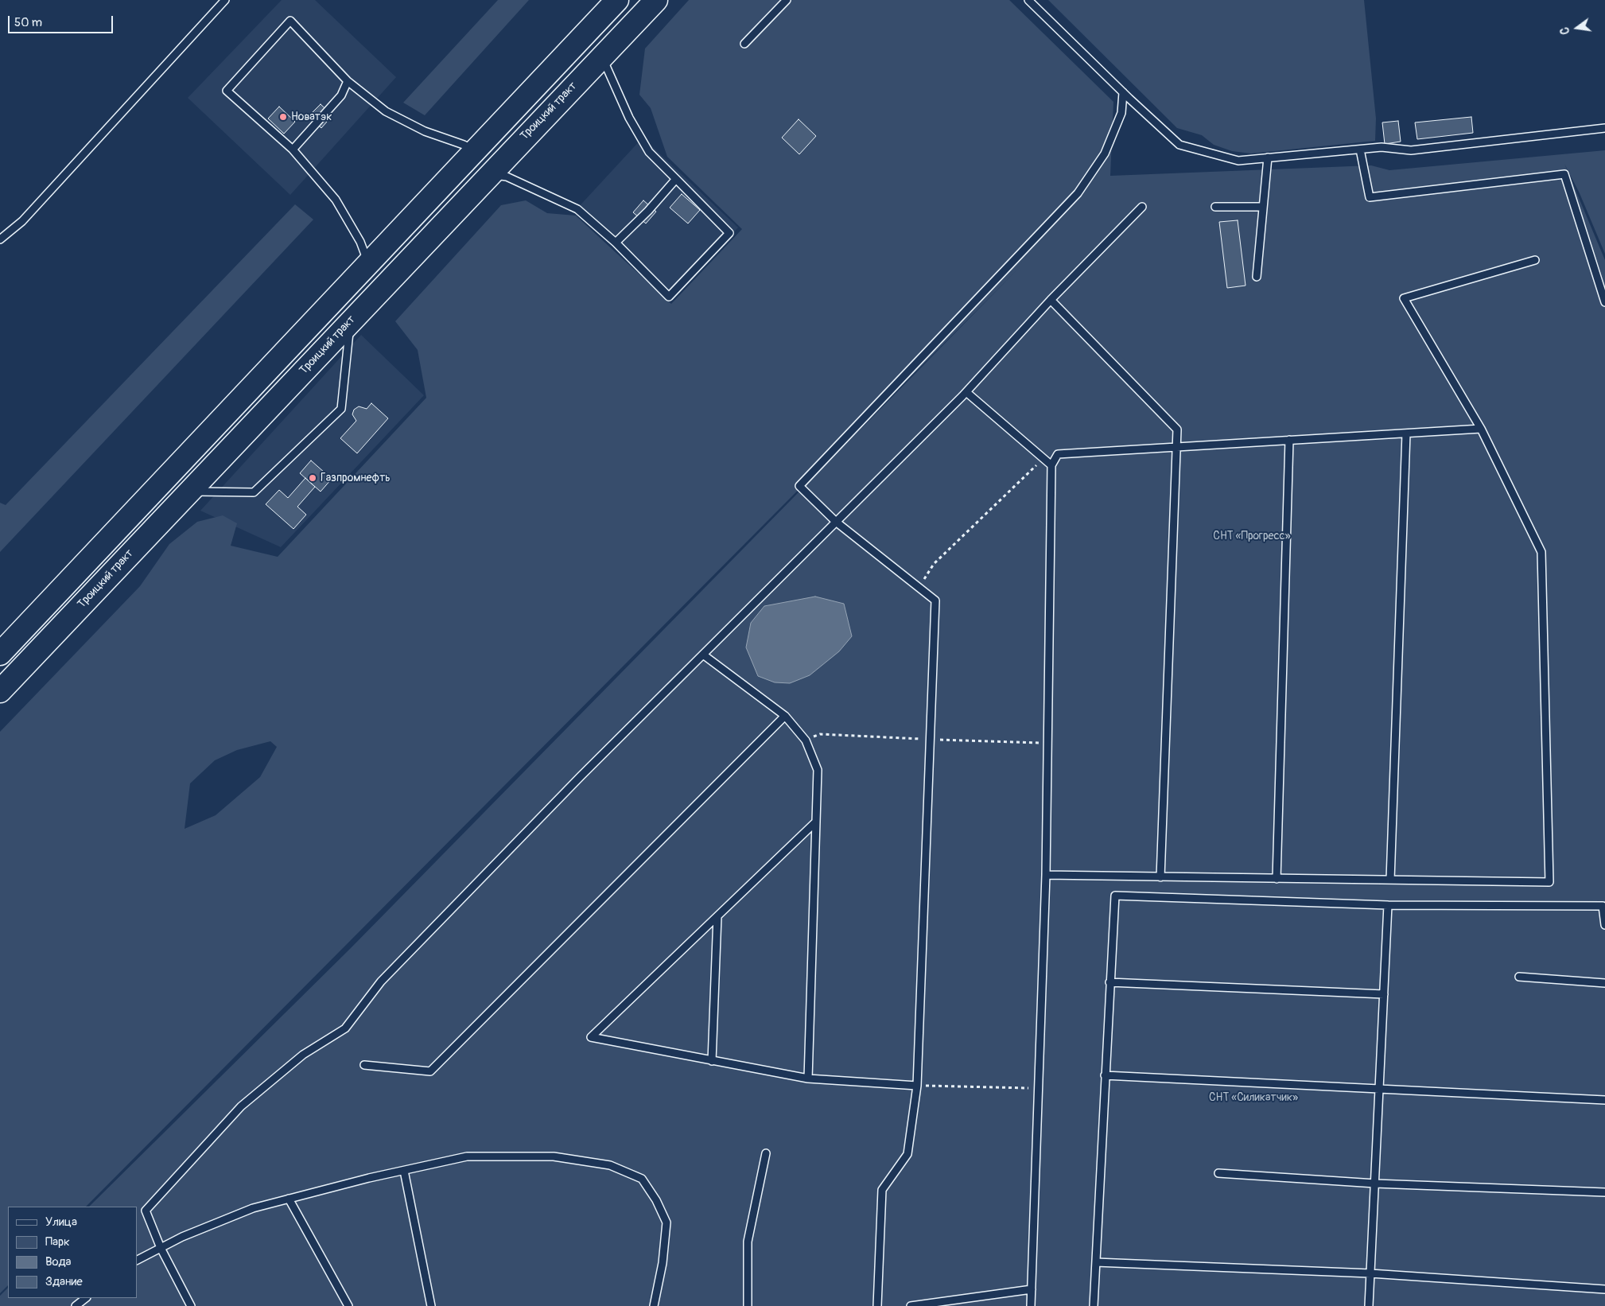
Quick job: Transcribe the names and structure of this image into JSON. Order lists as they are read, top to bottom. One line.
{"streets":{"main road":["Троицкий тракт"]},"parks":["СНТ «Прогресс»","СНТ «Силикатчик»"],"places":["Новатэк","Газпромнефть"],"legend":["Улица","Парк","Вода","Здание"],"scale_bar":"50 m","north":"left"}
